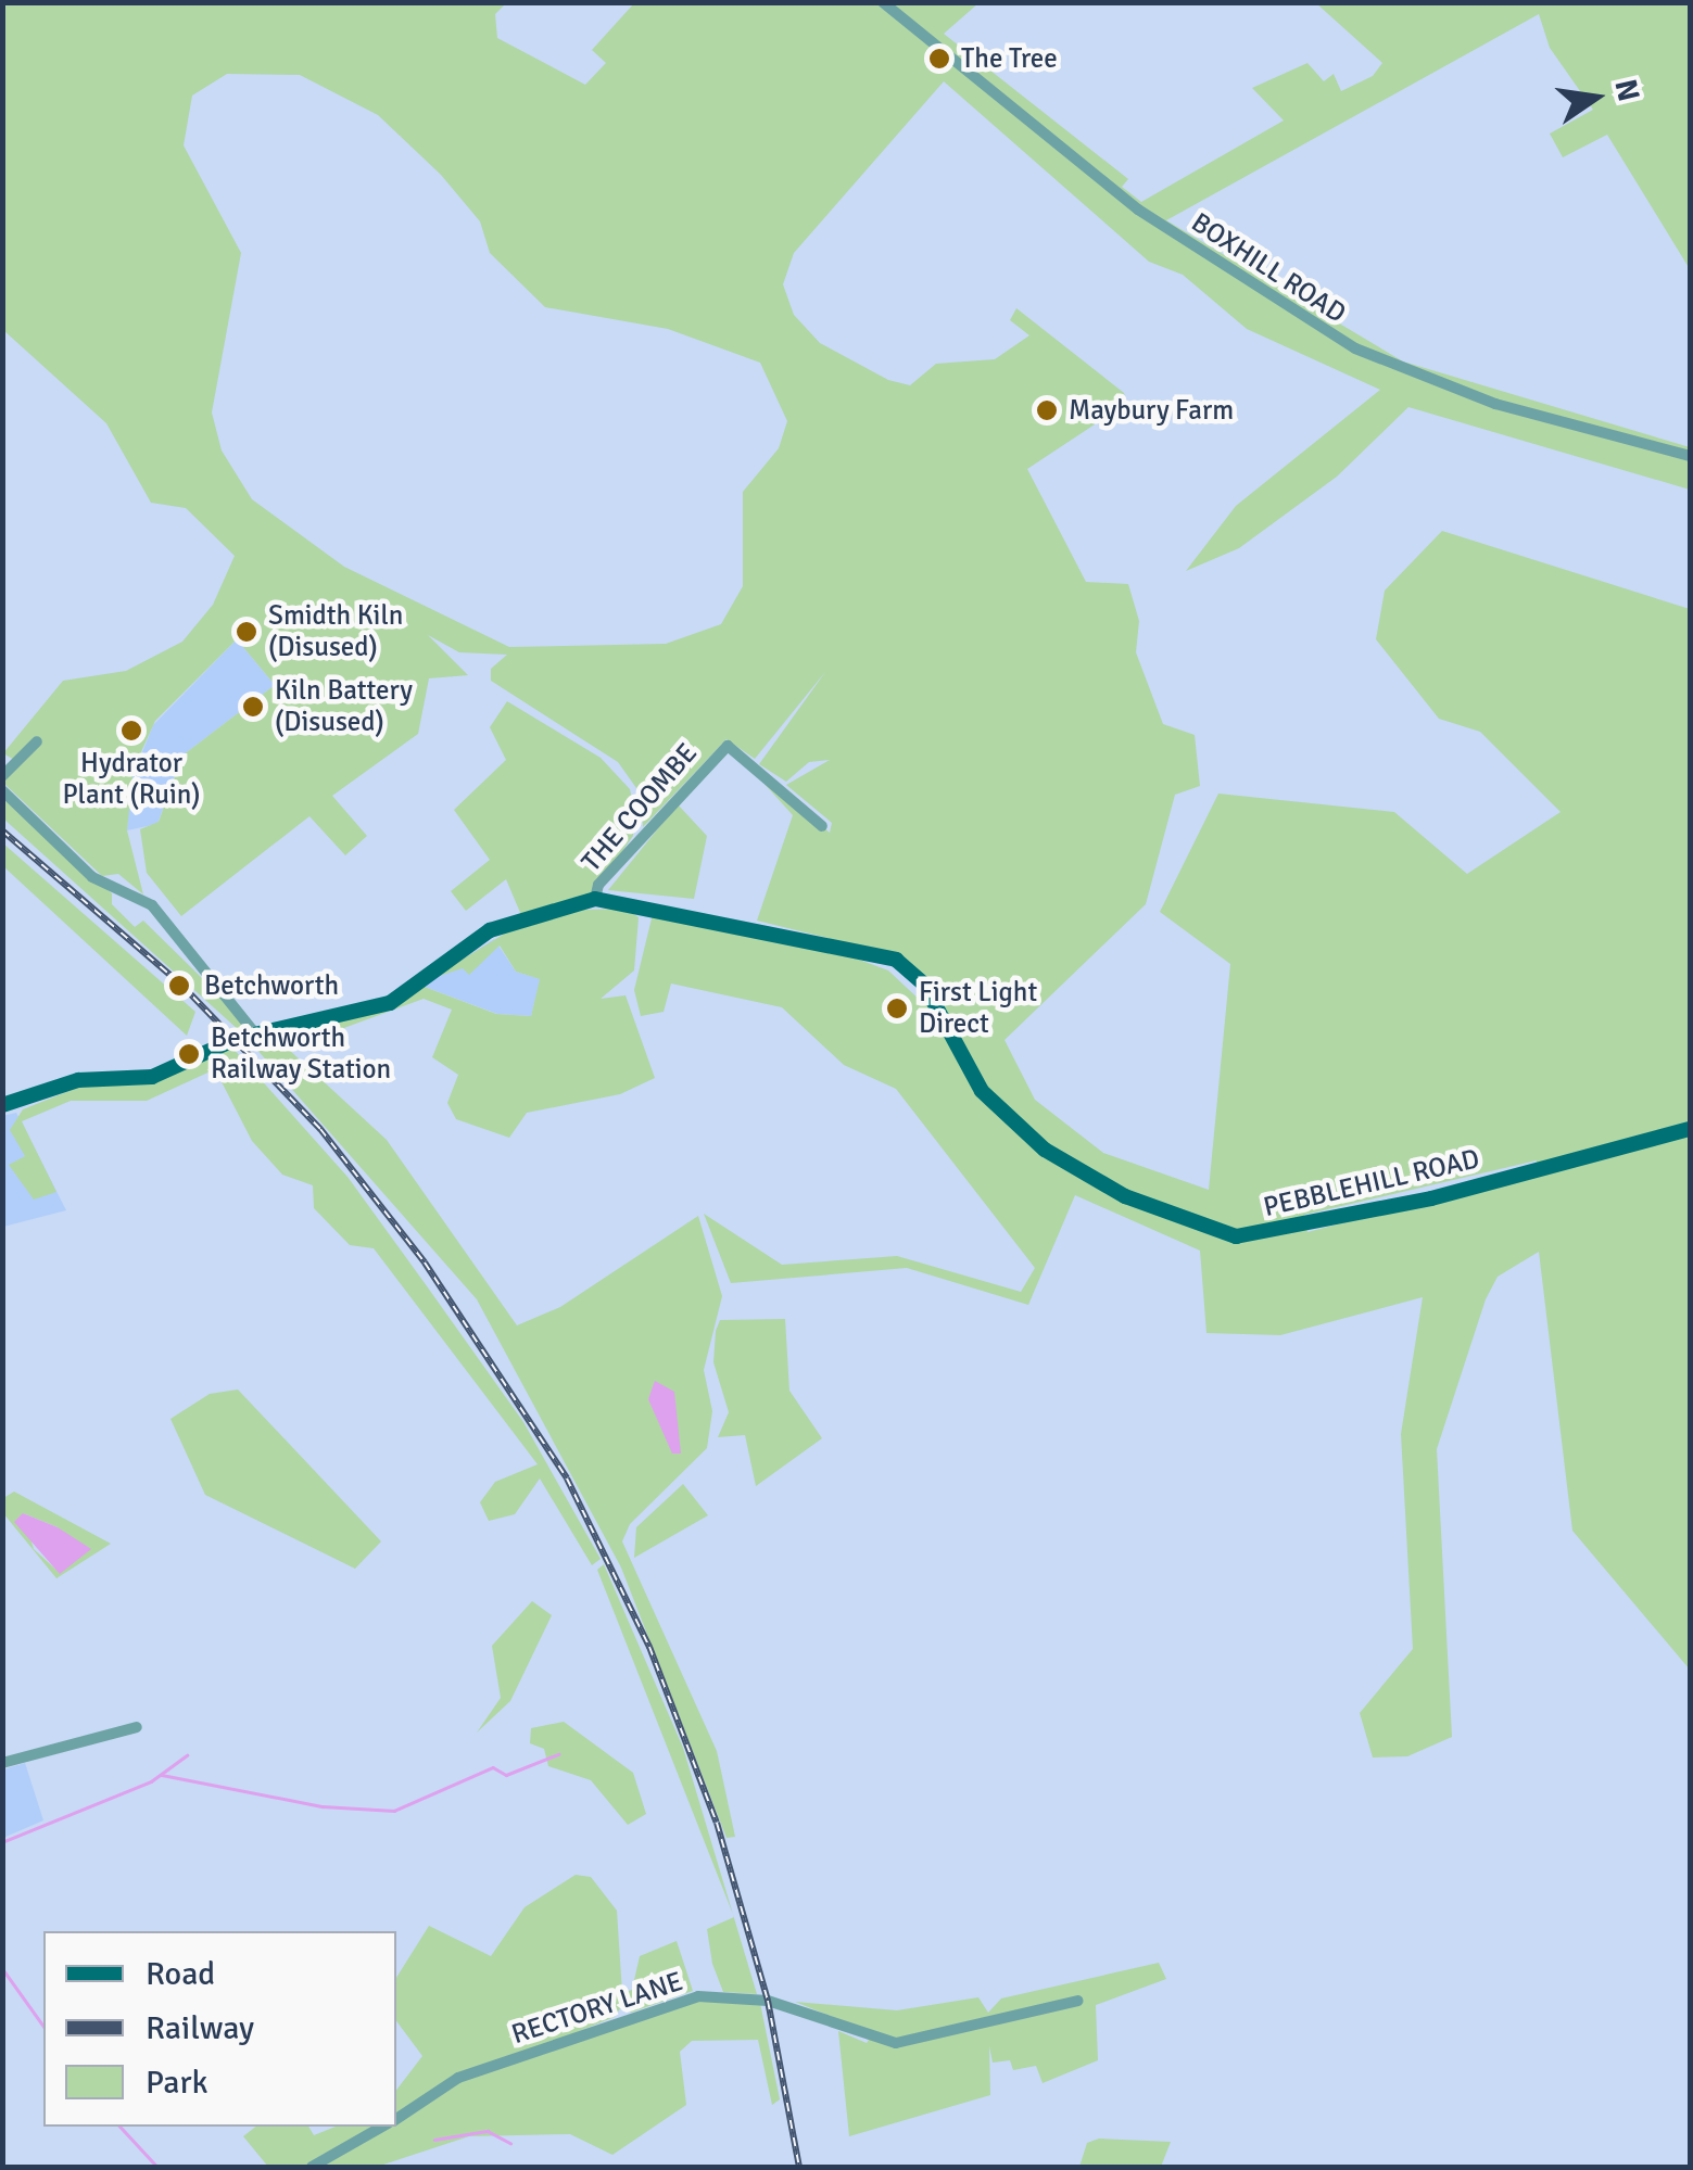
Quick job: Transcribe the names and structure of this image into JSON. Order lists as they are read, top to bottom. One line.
{"streets":{"main road":["PEBBLEHILL ROAD"],"street":["BOXHILL ROAD","THE COOMBE","RECTORY LANE"]},"crossings":[["THE COOMBE","PEBBLEHILL ROAD"]],"places":["The Tree","Maybury Farm","Smidth Kiln (Disused)","Kiln Battery (Disused)","Hydrator Plant (Ruin)","Betchworth","First Light Direct","Betchworth Railway Station"],"legend":["Road","Railway","Park"],"north":"right"}
